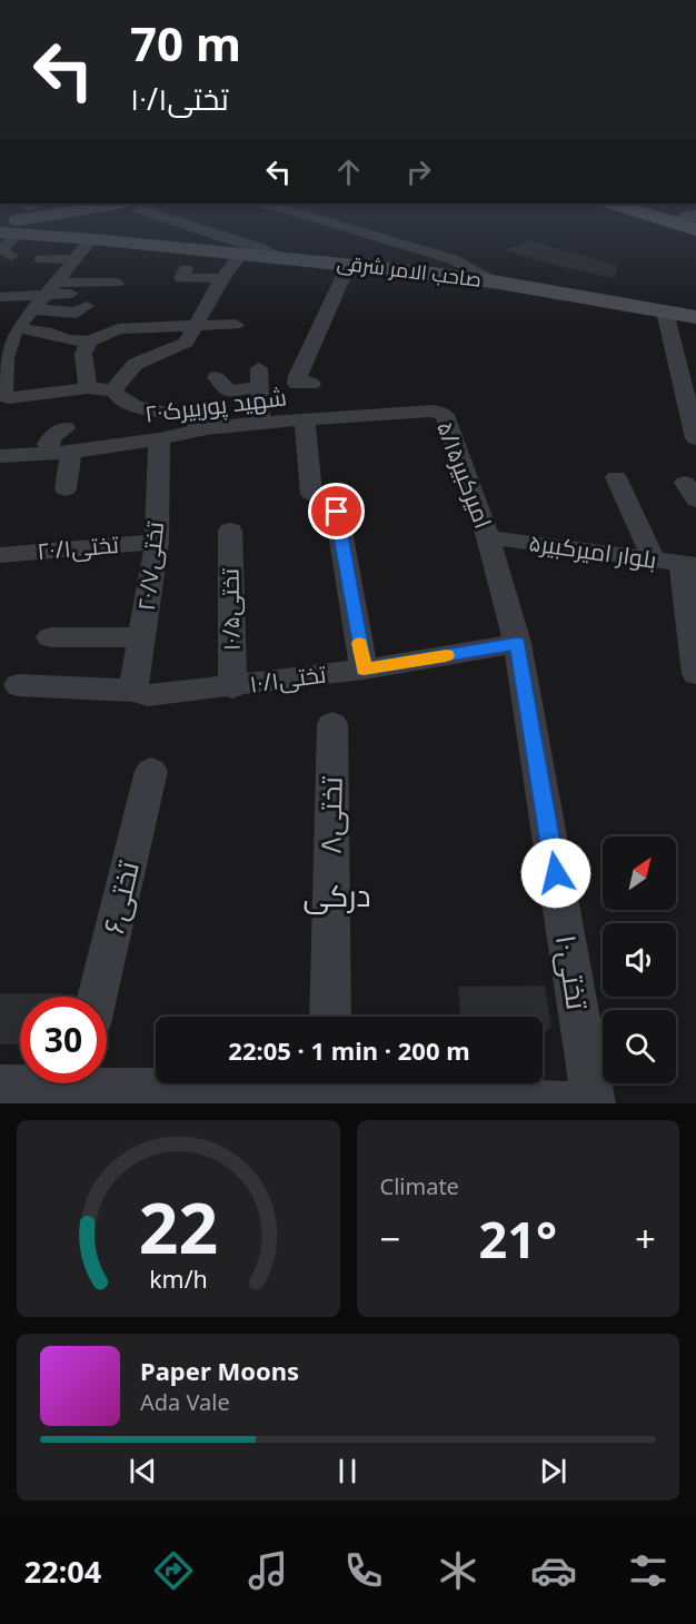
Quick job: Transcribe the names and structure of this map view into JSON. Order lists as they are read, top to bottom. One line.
{"streets":{"street":["صاحب الامر شرقی","شهید پوربیرک۲۰","امیرکبیر۵/۱۵","تختی۲۰/۱","بلوار امیرکبیر۵","تختی۲۰/۷","تختی۱۰/۵","تختی۱۰/۱","تختی۸","تختی۶","تختی۱۰"]},"crossings":[["شهید پوربیرک۲۰","امیرکبیر۵/۱۵"],["شهید پوربیرک۲۰","تختی۲۰/۷"],["امیرکبیر۵/۱۵","بلوار امیرکبیر۵"],["امیرکبیر۵/۱۵","تختی۱۰/۱"],["امیرکبیر۵/۱۵","تختی۱۰"],["تختی۲۰/۱","تختی۲۰/۷"],["تختی۲۰/۷","تختی۱۰/۱"],["تختی۱۰/۵","تختی۱۰/۱"],["تختی۱۰/۱","تختی۱۰"]],"districts":["درکی"],"north":"top right","page":{"turn":["70 m","تختی۱۰/۱"],"limit":"30","trip":"22:05 · 1 min · 200 m","tile":"Climate","heat":["−","21°","+"],"song":["Paper Moons","Ada Vale"],"tabs":"22:04","gauge":["22","km/h"]}}
